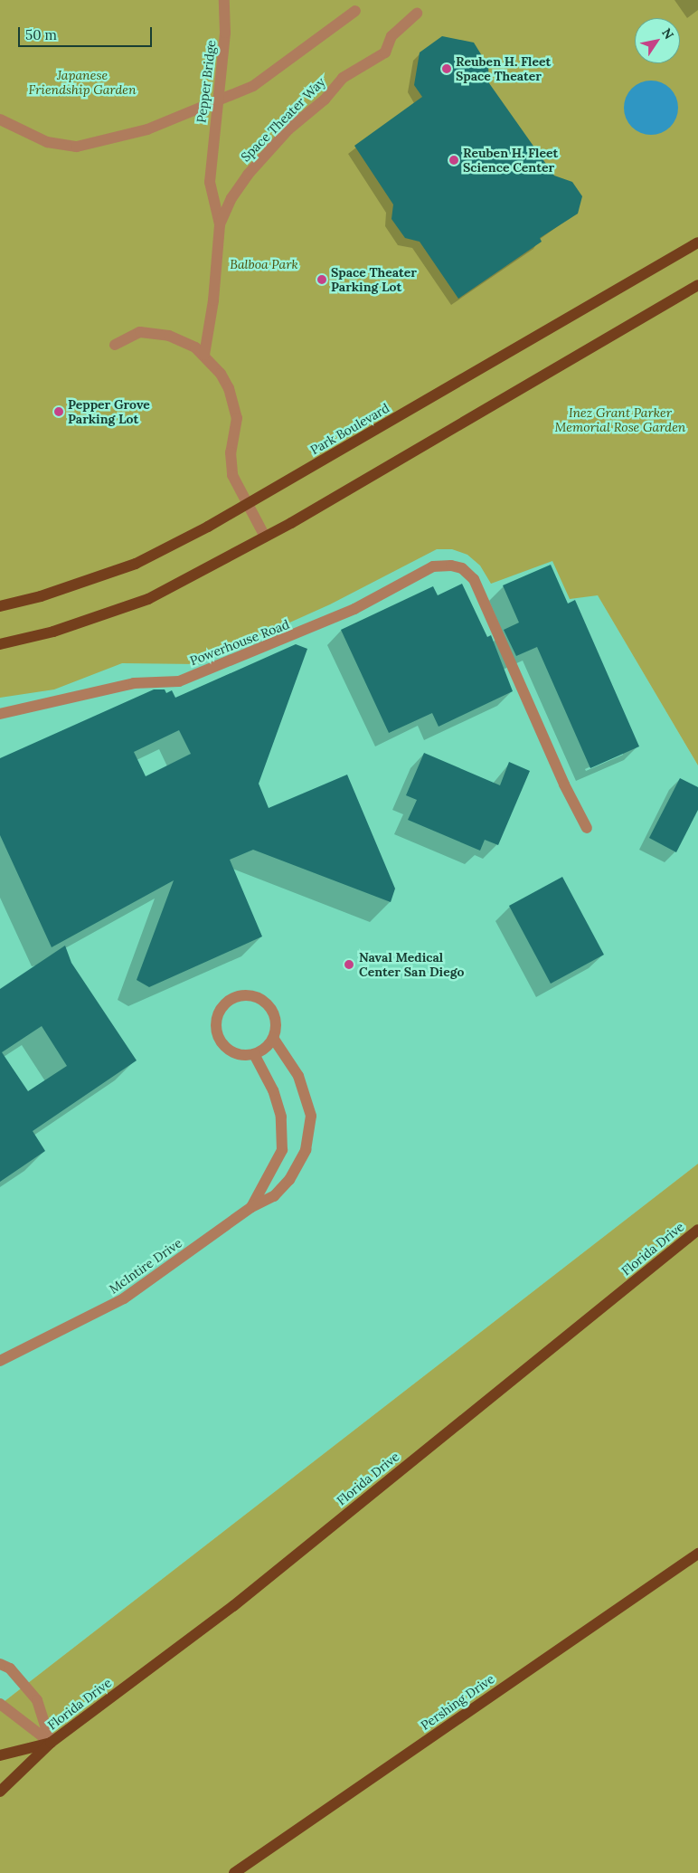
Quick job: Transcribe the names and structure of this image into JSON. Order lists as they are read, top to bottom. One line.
{"streets":{"main road":["Park Boulevard","Florida Drive","Pershing Drive"],"street":["Pepper Bridge","Space Theater Way","Powerhouse Road","McIntire Drive"]},"crossings":[["Pepper Bridge","Space Theater Way"]],"parks":["Japanese Friendship Garden","Balboa Park","Inez Grant Parker Memorial Rose Garden"],"places":["Reuben H. Fleet Space Theater","Reuben H. Fleet Science Center","Space Theater Parking Lot","Pepper Grove Parking Lot","Naval Medical Center San Diego"],"scale_bar":"50 m","north":"top right"}
